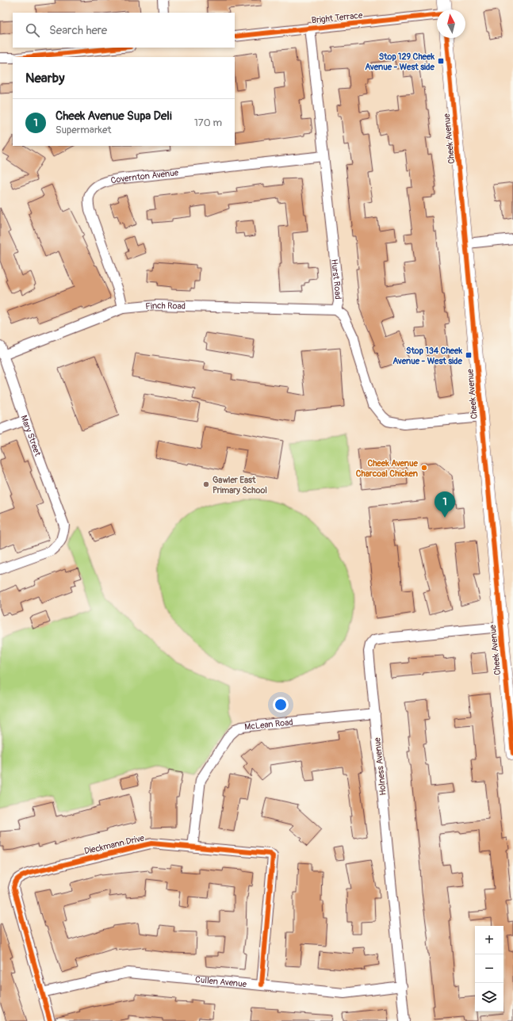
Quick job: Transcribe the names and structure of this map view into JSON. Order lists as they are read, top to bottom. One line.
{"streets":{"street":["Bright Terrace","Cheek Avenue","Covernton Avenue","Hurst Road","Finch Road","Mary Street","McLean Road","Holness Avenue","Dieckmann Drive","Cullen Avenue"]},"crossings":[["Bright Terrace","Hurst Road"],["Cheek Avenue","Hurst Road"],["Cheek Avenue","Holness Avenue"],["Covernton Avenue","Hurst Road"],["Covernton Avenue","Finch Road"],["Hurst Road","Finch Road"],["Finch Road","Mary Street"],["McLean Road","Holness Avenue"],["McLean Road","Dieckmann Drive"],["Holness Avenue","Cullen Avenue"],["Dieckmann Drive","Cullen Avenue"]],"places":{"transit":["Stop 129 Cheek Avenue - West side","Stop 134 Cheek Avenue - West side"],"other":["Cheek Avenue Charcoal Chicken","Gawler East Primary School"]},"north":"top","page":{"search":"Search here","heading":"Nearby","list":[{"mark":"1","name":"Cheek Avenue Supa Deli","note":"Supermarket","value":"170 m"}],"pins":"1","map_buttons":["+","−"]}}
